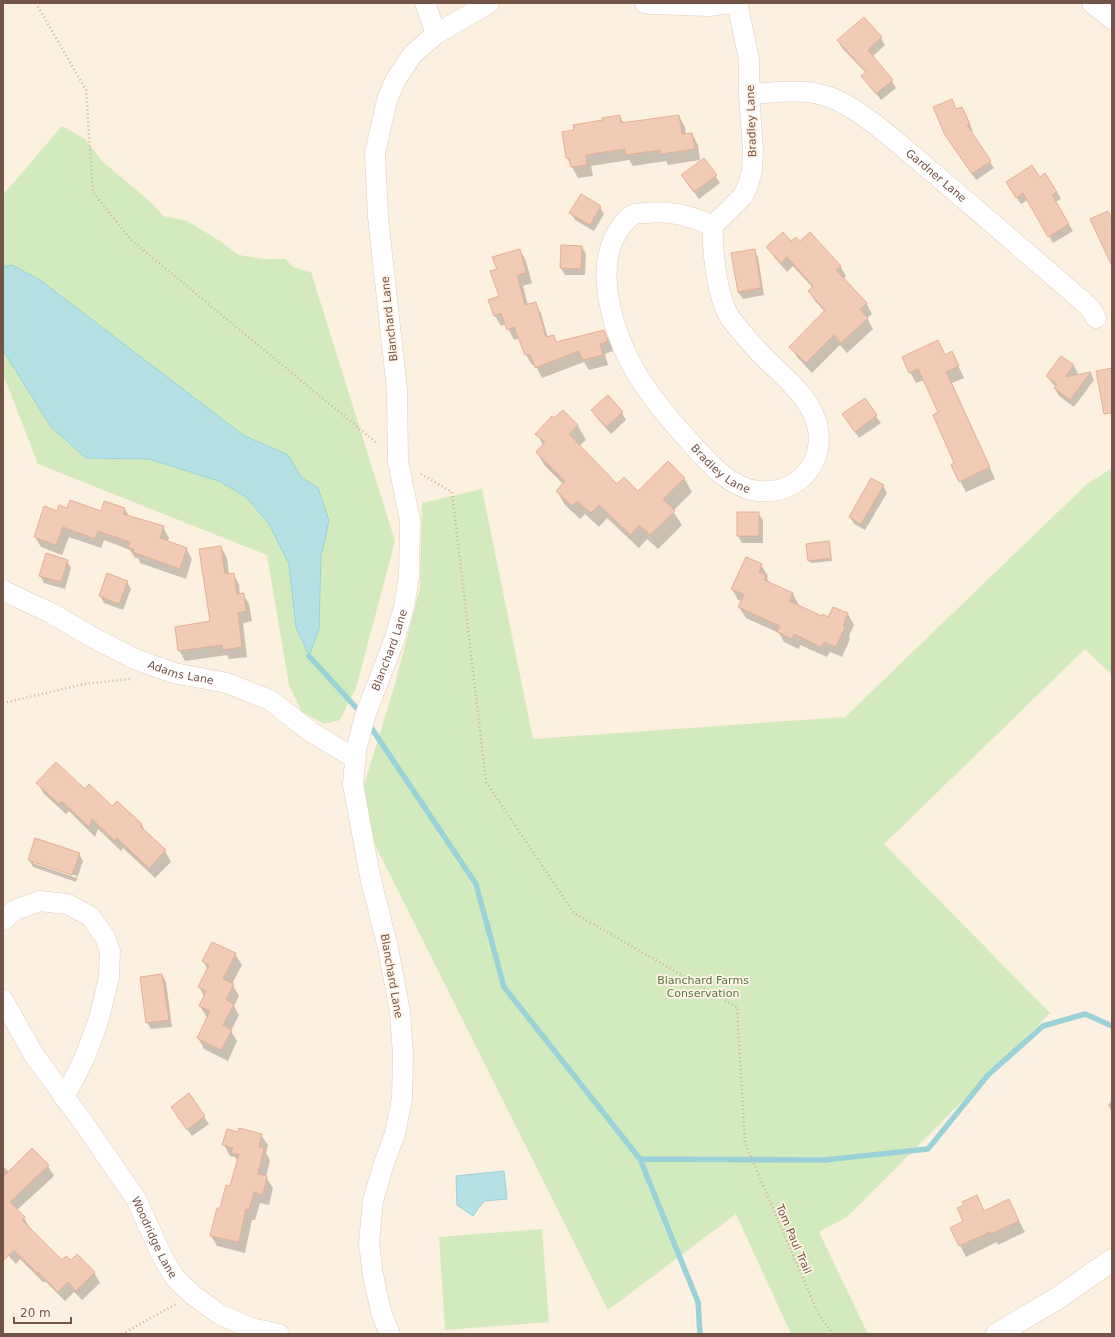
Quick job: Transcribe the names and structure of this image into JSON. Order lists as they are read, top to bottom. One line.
{"streets":{"street":["Bradley Lane","Gardner Lane","Blanchard Lane","Adams Lane","Woodridge Lane"],"path":["Tom Paul Trail"]},"crossings":[["Bradley Lane","Gardner Lane"],["Blanchard Lane","Adams Lane"]],"parks":["Blanchard Farms Conservation"],"scale_bar":"20 m"}
